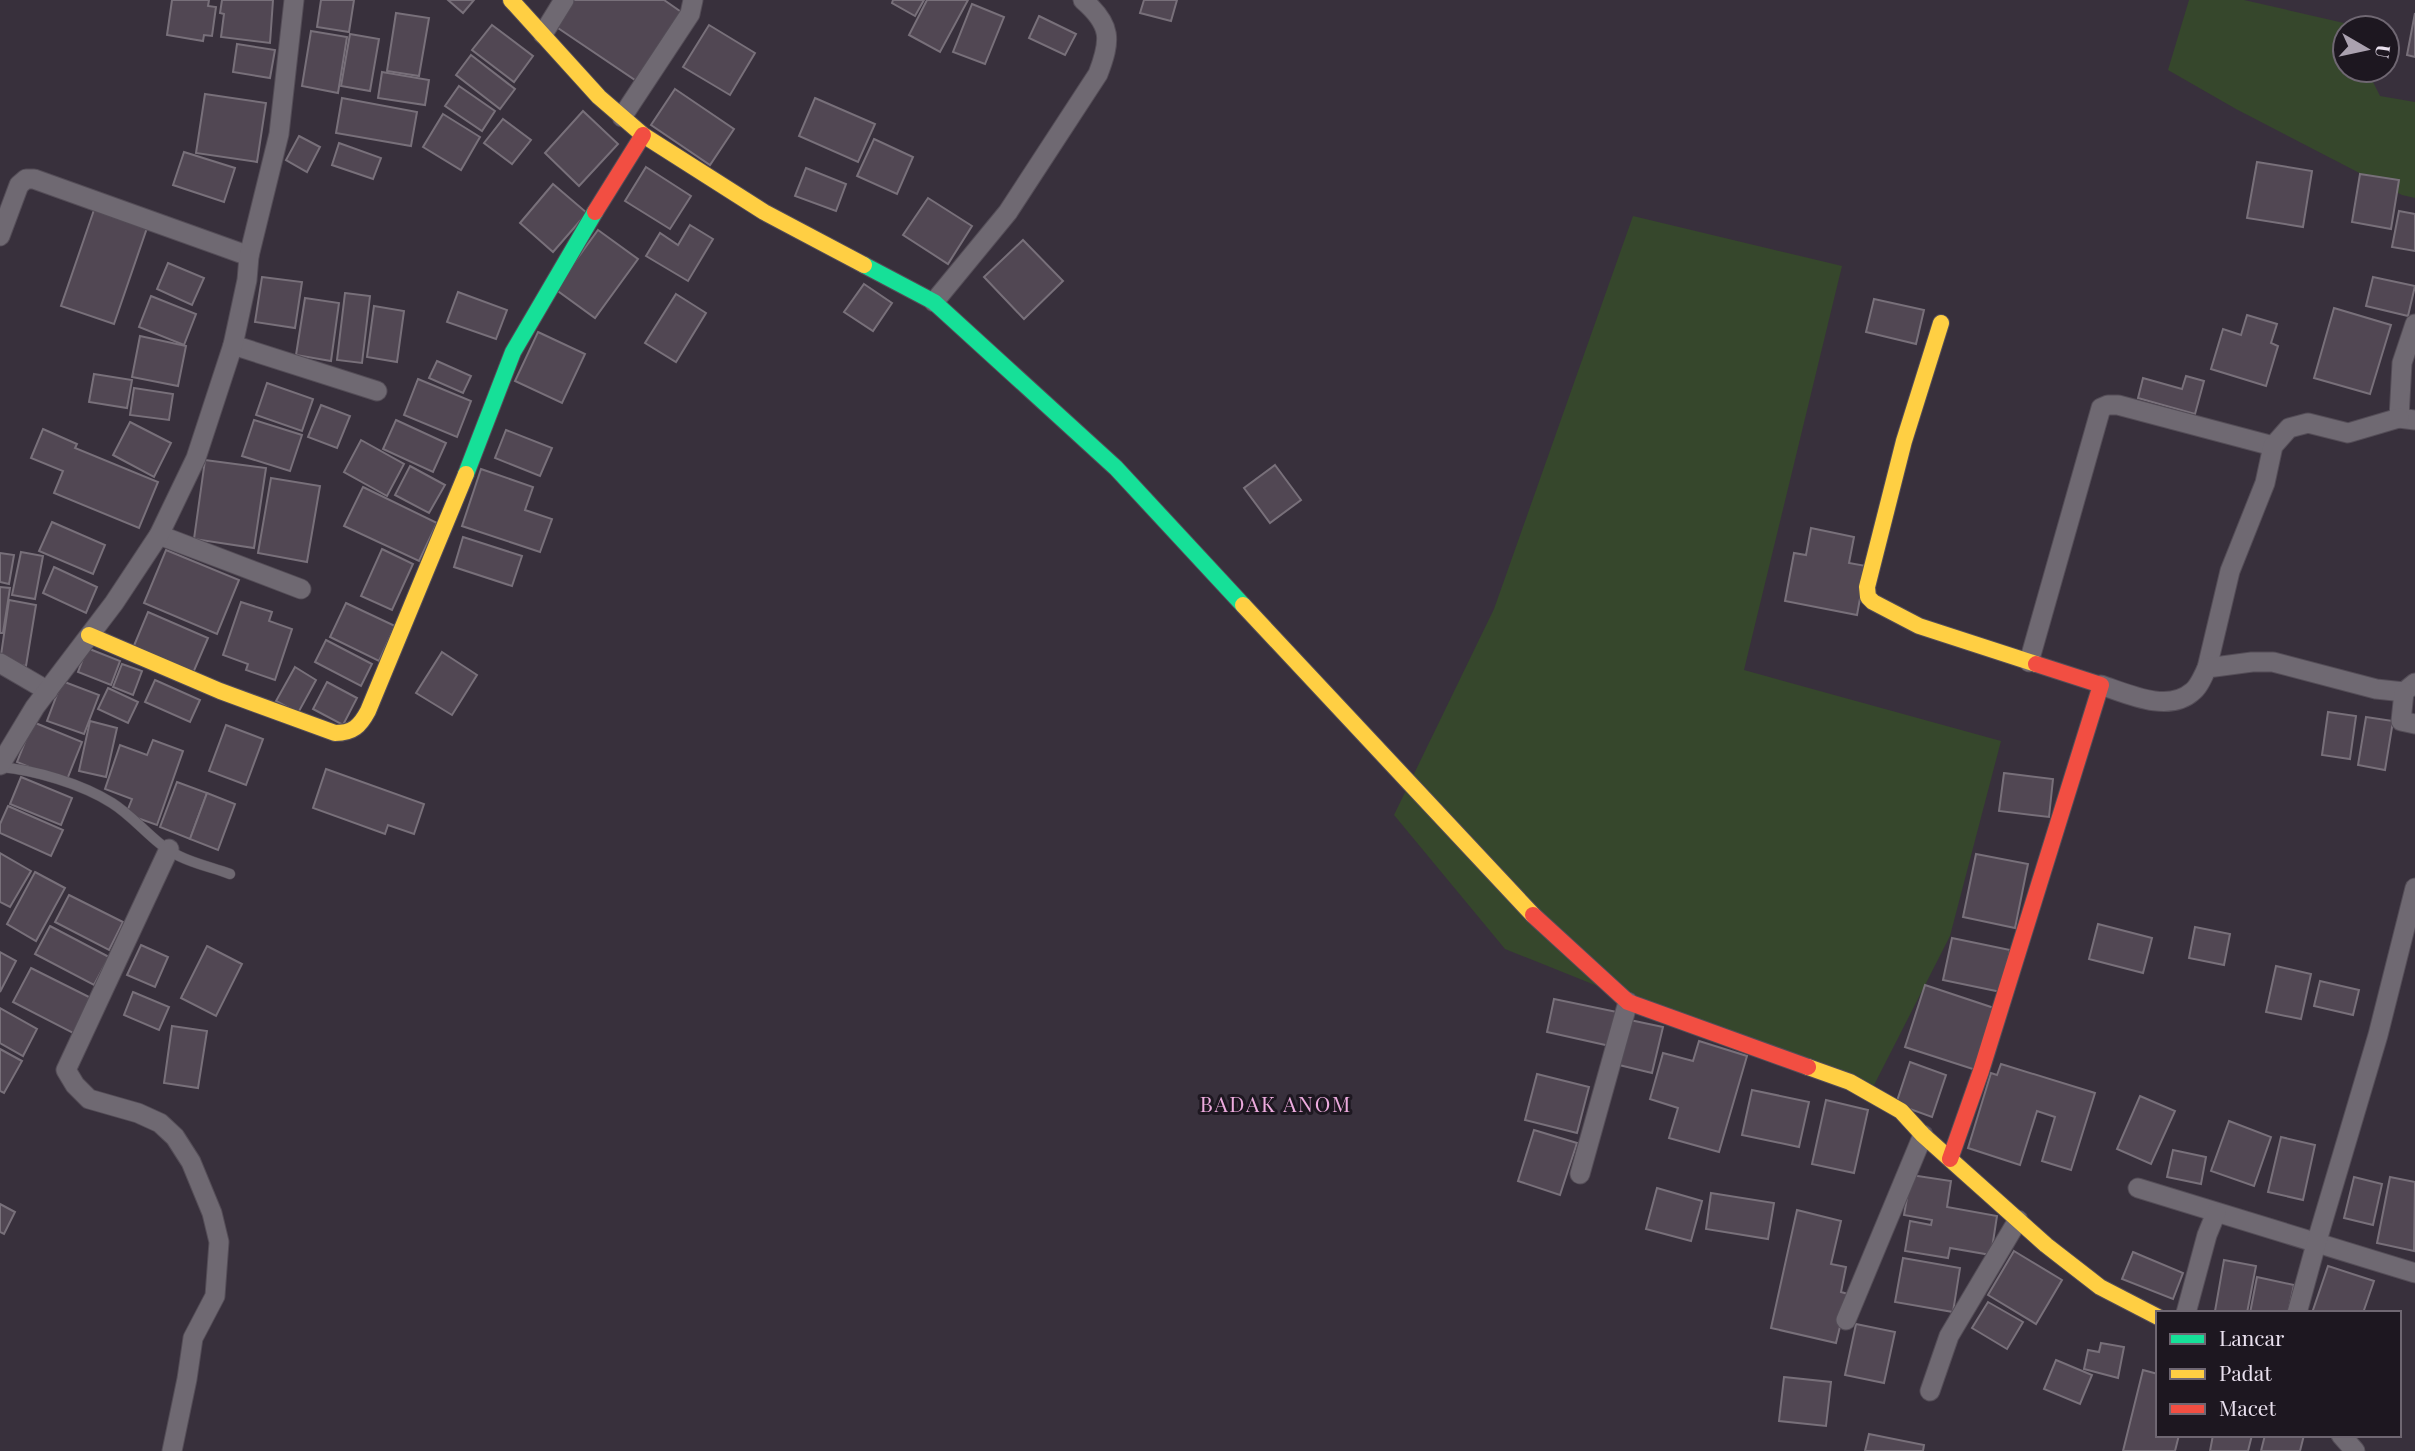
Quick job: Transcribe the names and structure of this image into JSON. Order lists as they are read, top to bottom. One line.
{"districts":["BADAK ANOM"],"legend":["Lancar","Padat","Macet"],"north":"right"}
